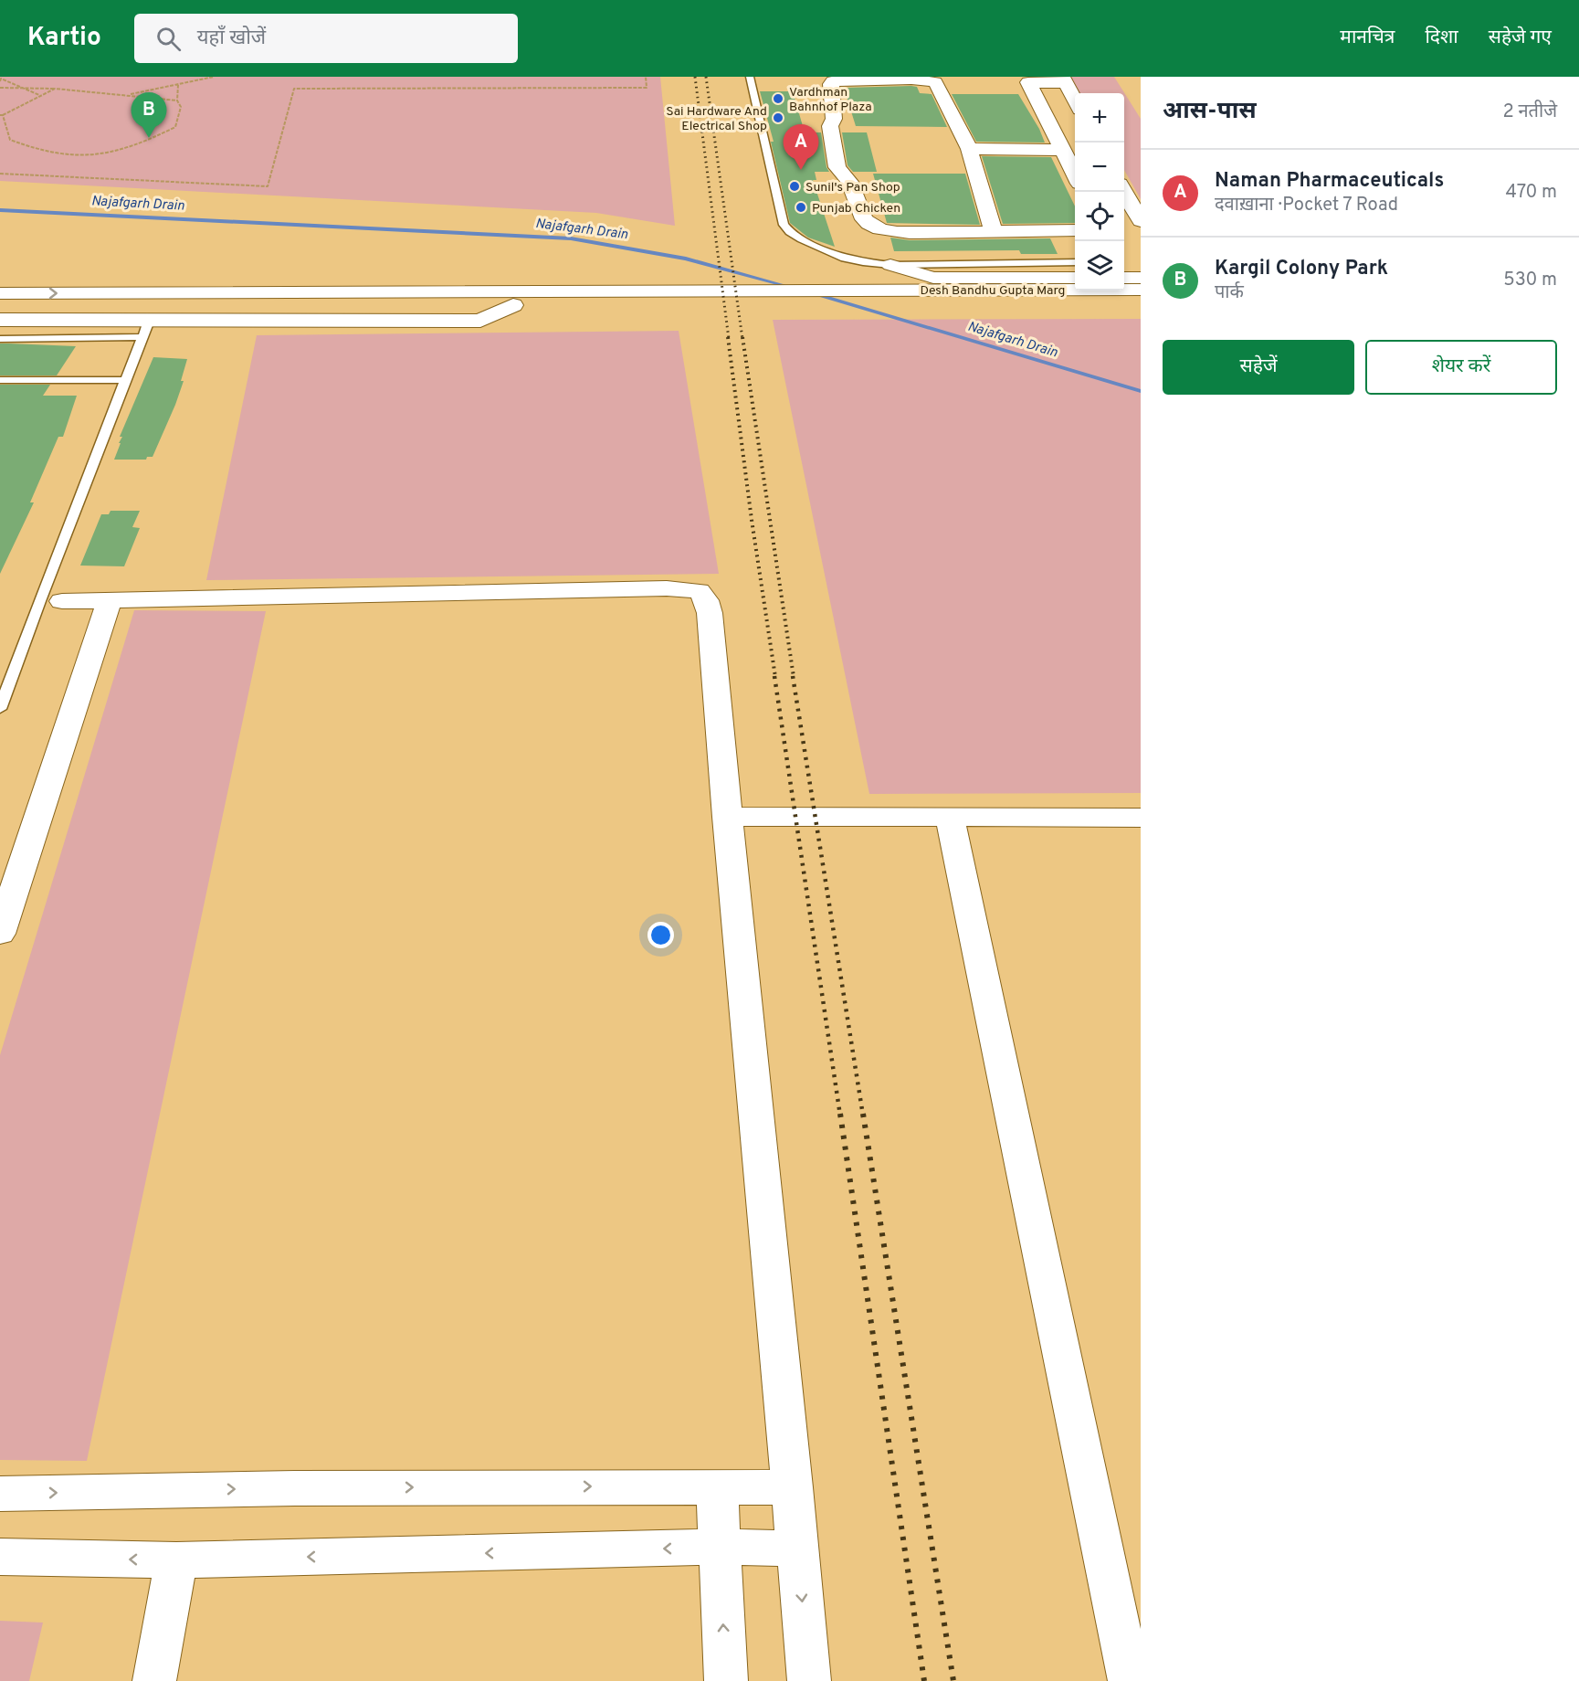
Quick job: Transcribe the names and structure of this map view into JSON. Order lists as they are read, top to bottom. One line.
{"streets":{"street":["Desh Bandhu Gupta Marg"]},"water":["Najafgarh Drain"],"places":["Vardhman Bahnhof Plaza","Sai Hardware And Electrical Shop","Sunil's Pan Shop","Punjab Chicken"],"page":{"header":"Kartio","search":"यहाँ खोजें","nav":["मानचित्र","दिशा","सहेजे गए"],"heading":["आस-पास","2 नतीजे"],"pins":["B","A"],"map_buttons":["+","−"],"list":[{"mark":"A","name":"Naman Pharmaceuticals","note":"दवाख़ाना · Pocket 7 Road","value":"470 m"},{"mark":"B","name":"Kargil Colony Park","note":"पार्क","value":"530 m"}],"buttons":["सहेजें","शेयर करें"]}}
